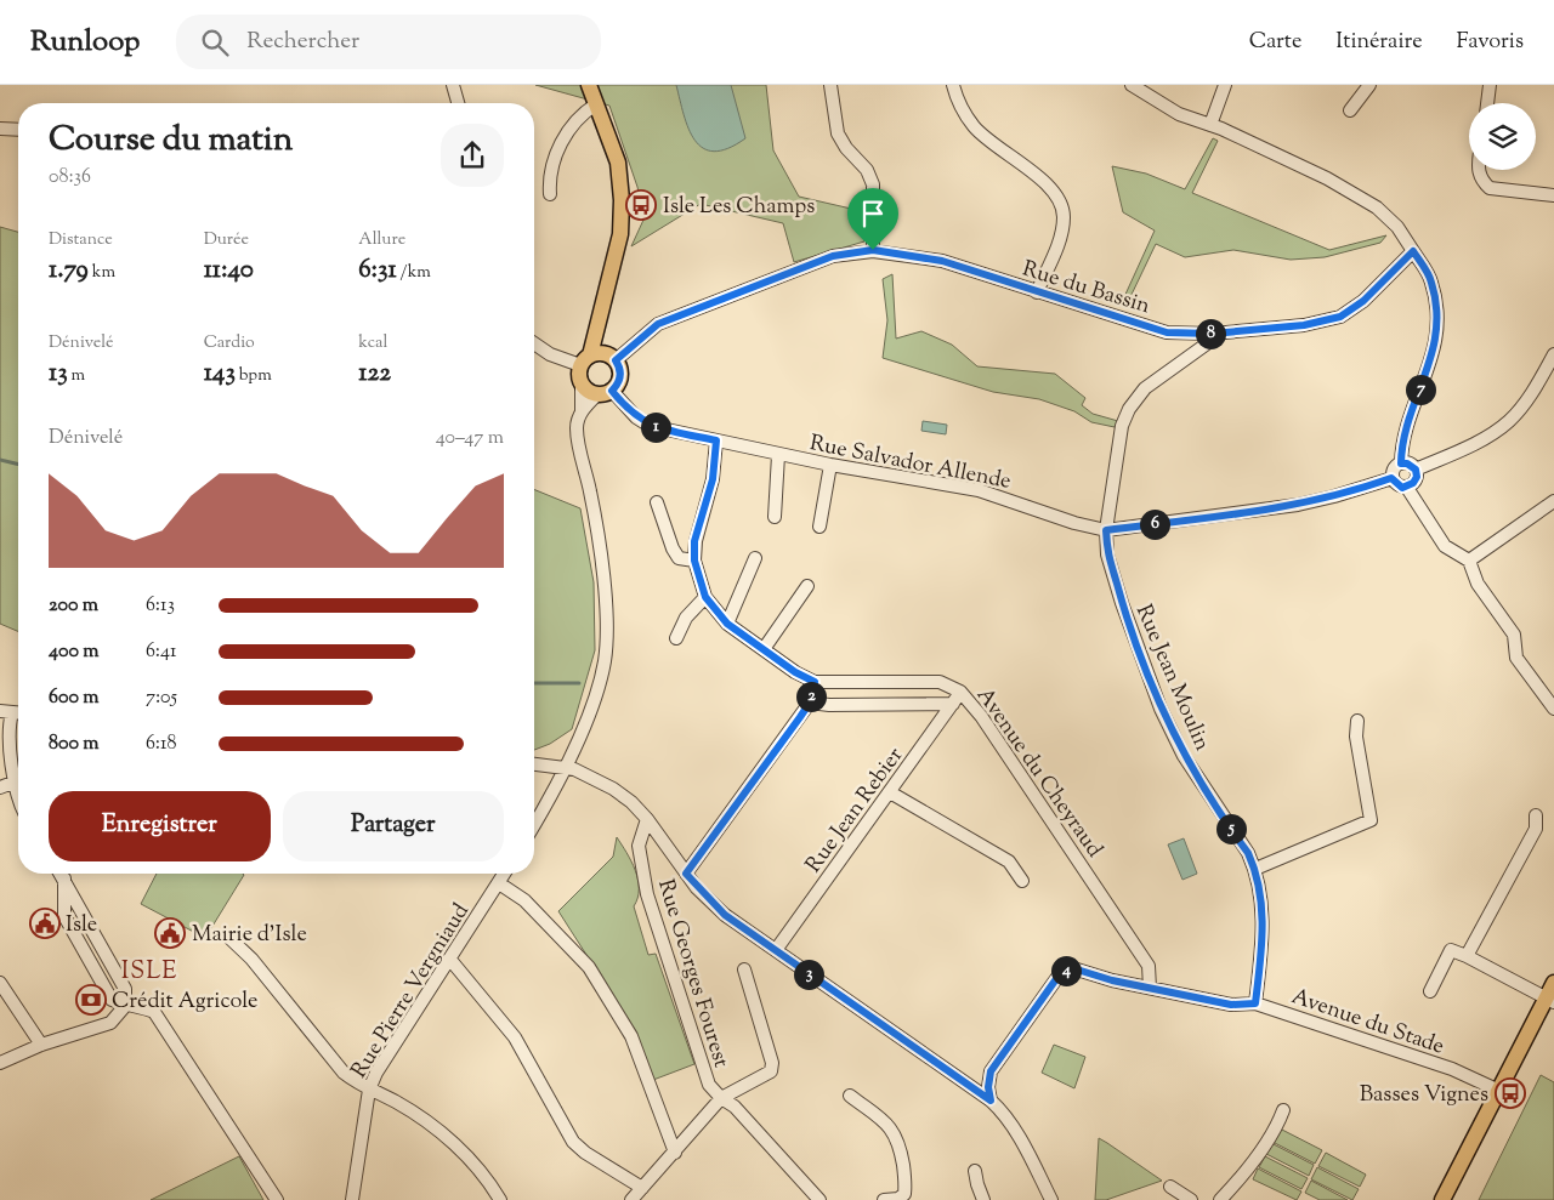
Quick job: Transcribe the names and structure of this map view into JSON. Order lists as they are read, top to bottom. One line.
{"streets":{"street":["Rue du Bassin","Rue Salvador Allende","Rue Jean Moulin","Avenue du Cheyraud","Rue Jean Rebier","Rue Georges Fourest","Rue Pierre Vergniaud","Avenue du Stade"]},"crossings":[["Rue du Bassin","Rue Salvador Allende"],["Rue du Bassin","Rue Jean Moulin"],["Rue Salvador Allende","Rue Jean Moulin"],["Rue Jean Moulin","Avenue du Stade"],["Avenue du Cheyraud","Rue Jean Rebier"],["Avenue du Cheyraud","Avenue du Stade"]],"districts":["ISLE"],"places":{"bus stop":["Isle Les Champs","Basses Vignes"],"public building":["Isle","Mairie d'Isle"],"bank":["Crédit Agricole"]},"page":{"header":"Runloop","search":"Rechercher","nav":["Carte","Itinéraire","Favoris"],"heading":["Course du matin","08:36"],"stats":[["Distance","1.79 km"],["Durée","11:40"],["Allure","6:31 /km"],["Dénivelé","13 m"],["Cardio","143 bpm"],["kcal","122"]],"pins":["8","7","1","6","2","5","4","3"],"chart":["Dénivelé","40–47 m"],"list":[{"name":"200 m","note":"6:13"},{"name":"400 m","note":"6:41"},{"name":"600 m","note":"7:05"},{"name":"800 m","note":"6:18"}],"buttons":["Enregistrer","Partager"]}}
